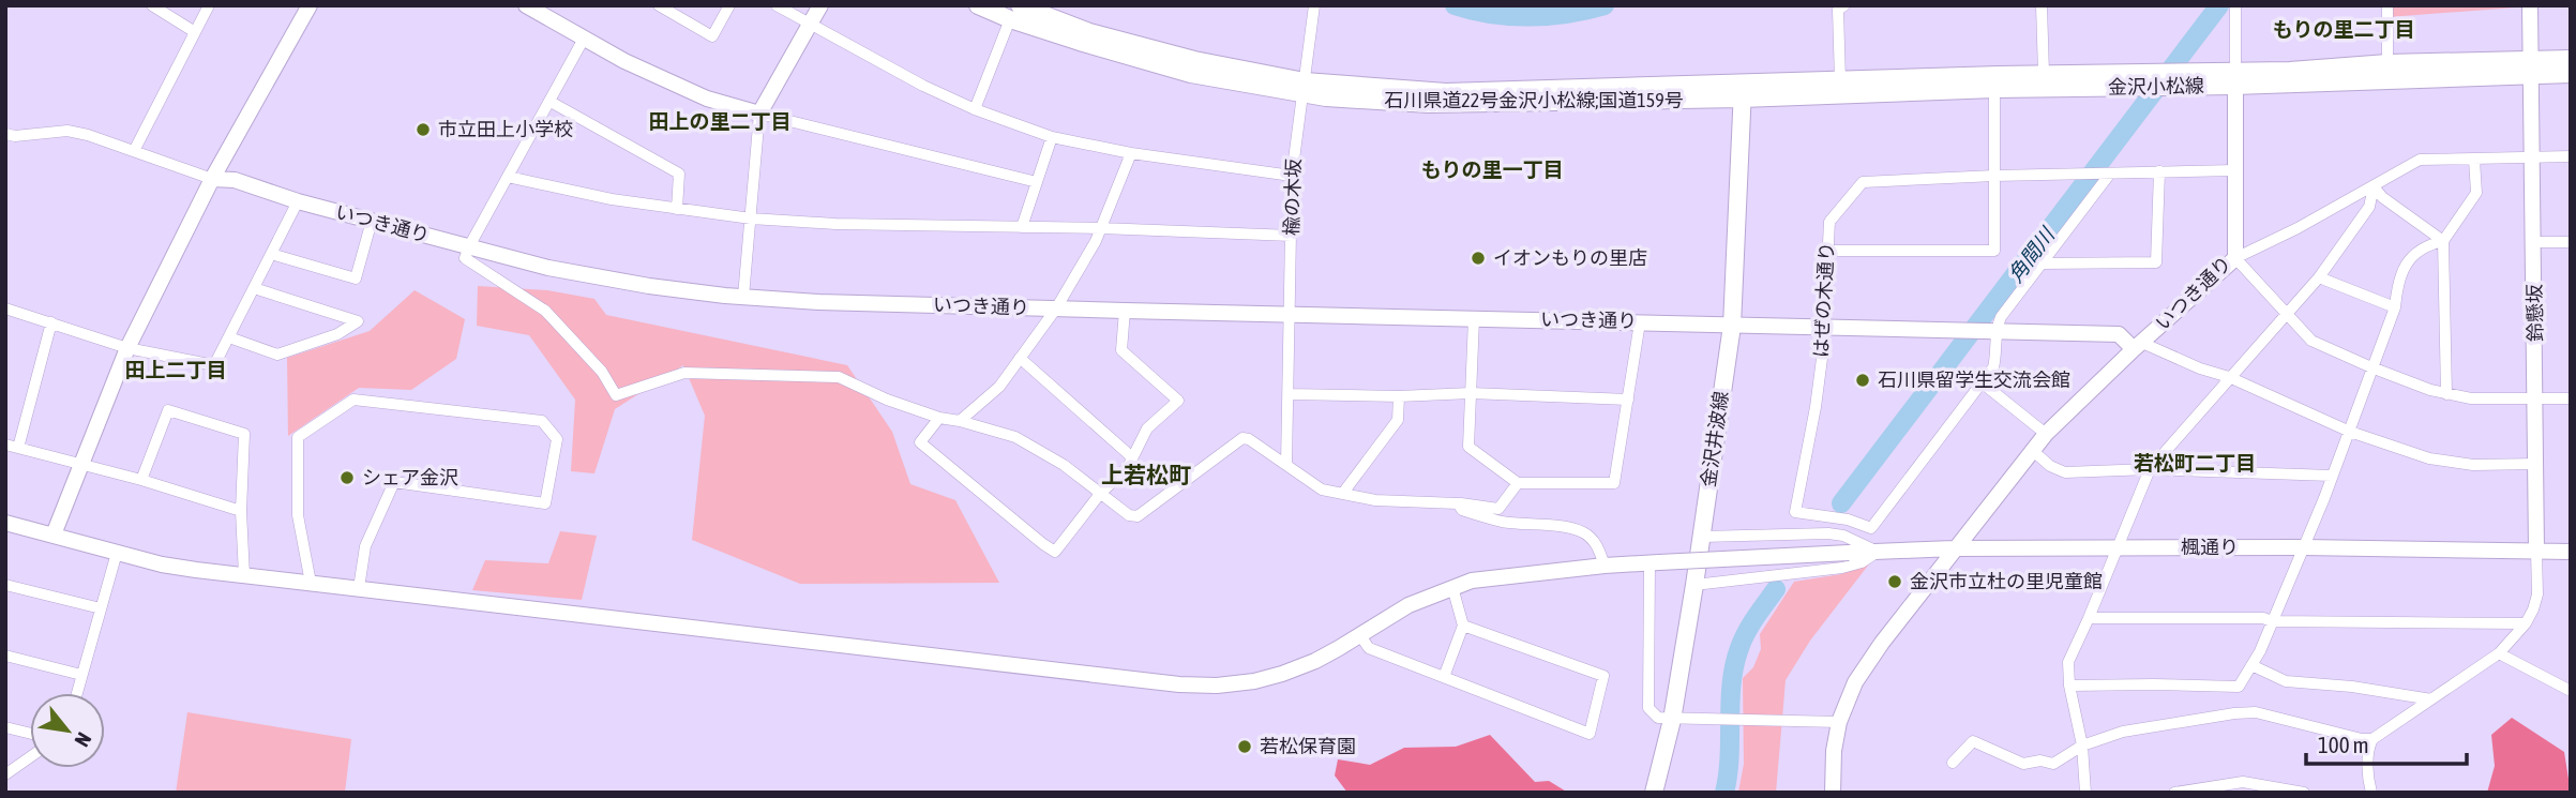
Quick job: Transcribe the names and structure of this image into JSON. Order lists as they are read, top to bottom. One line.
{"streets":{"main road":["金沢小松線","石川県道22号金沢小松線;国道159号","金沢井波線"],"street":["楡の木坂","いつき通り","はぜの木通り","鈴懸坂","楓通り"]},"crossings":[["金沢小松線","石川県道22号金沢小松線;国道159号"],["金沢小松線","いつき通り"],["金沢小松線","鈴懸坂"],["金沢小松線","金沢井波線"],["石川県道22号金沢小松線;国道159号","楡の木坂"],["石川県道22号金沢小松線;国道159号","金沢井波線"],["楡の木坂","いつき通り"],["いつき通り","はぜの木通り"],["いつき通り","金沢井波線"],["いつき通り","楓通り"],["鈴懸坂","楓通り"]],"districts":["もりの里二丁目","田上の里二丁目","もりの里一丁目","田上二丁目","若松町二丁目","上若松町"],"water":["角間川"],"places":["市立田上小学校","イオンもりの里店","石川県留学生交流会館","シェア金沢","金沢市立杜の里児童館","若松保育園"],"scale_bar":"100 m","north":"bottom right"}
